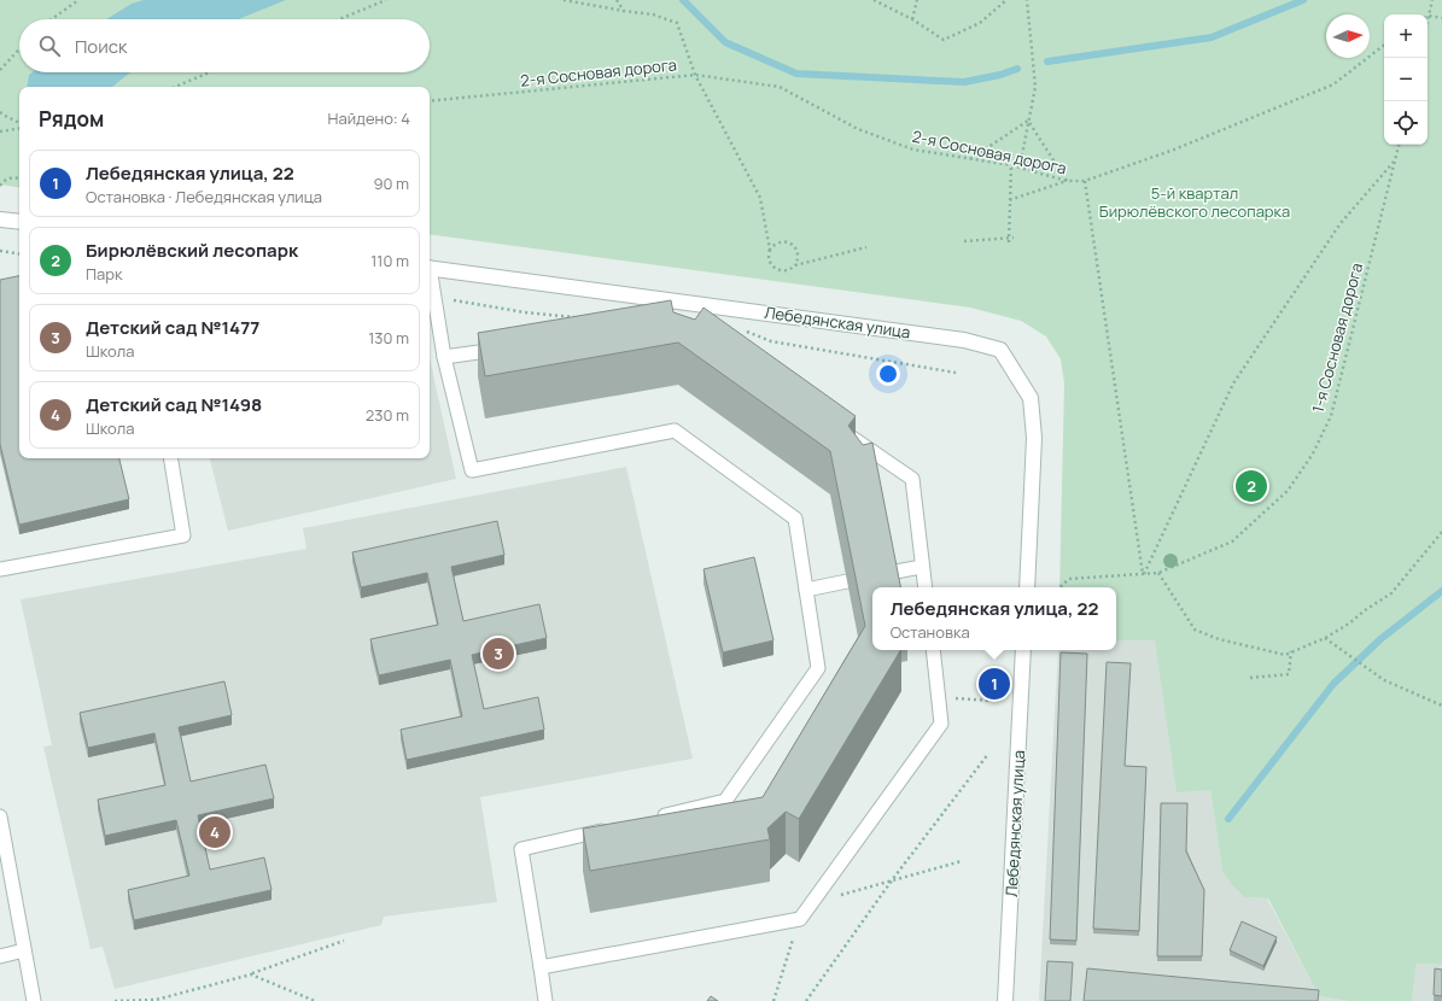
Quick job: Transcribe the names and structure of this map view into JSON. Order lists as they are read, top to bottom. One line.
{"streets":{"street":["Лебедянская улица"],"path":["2-я Сосновая дорога","1-я Сосновая дорога"]},"parks":["5-й квартал Бирюлёвского лесопарка"],"north":"right","page":{"map_buttons":["+","−"],"search":"Поиск","heading":["Рядом","Найдено: 4"],"list":[{"mark":"1","name":"Лебедянская улица, 22","note":"Остановка · Лебедянская улица","value":"90 m"},{"mark":"2","name":"Бирюлёвский лесопарк","note":"Парк","value":"110 m"},{"mark":"3","name":"Детский сад №1477","note":"Школа","value":"130 m"},{"mark":"4","name":"Детский сад №1498","note":"Школа","value":"230 m"}],"pins":["2","3","1","4"],"popup":["Лебедянская улица, 22","Остановка"]}}
